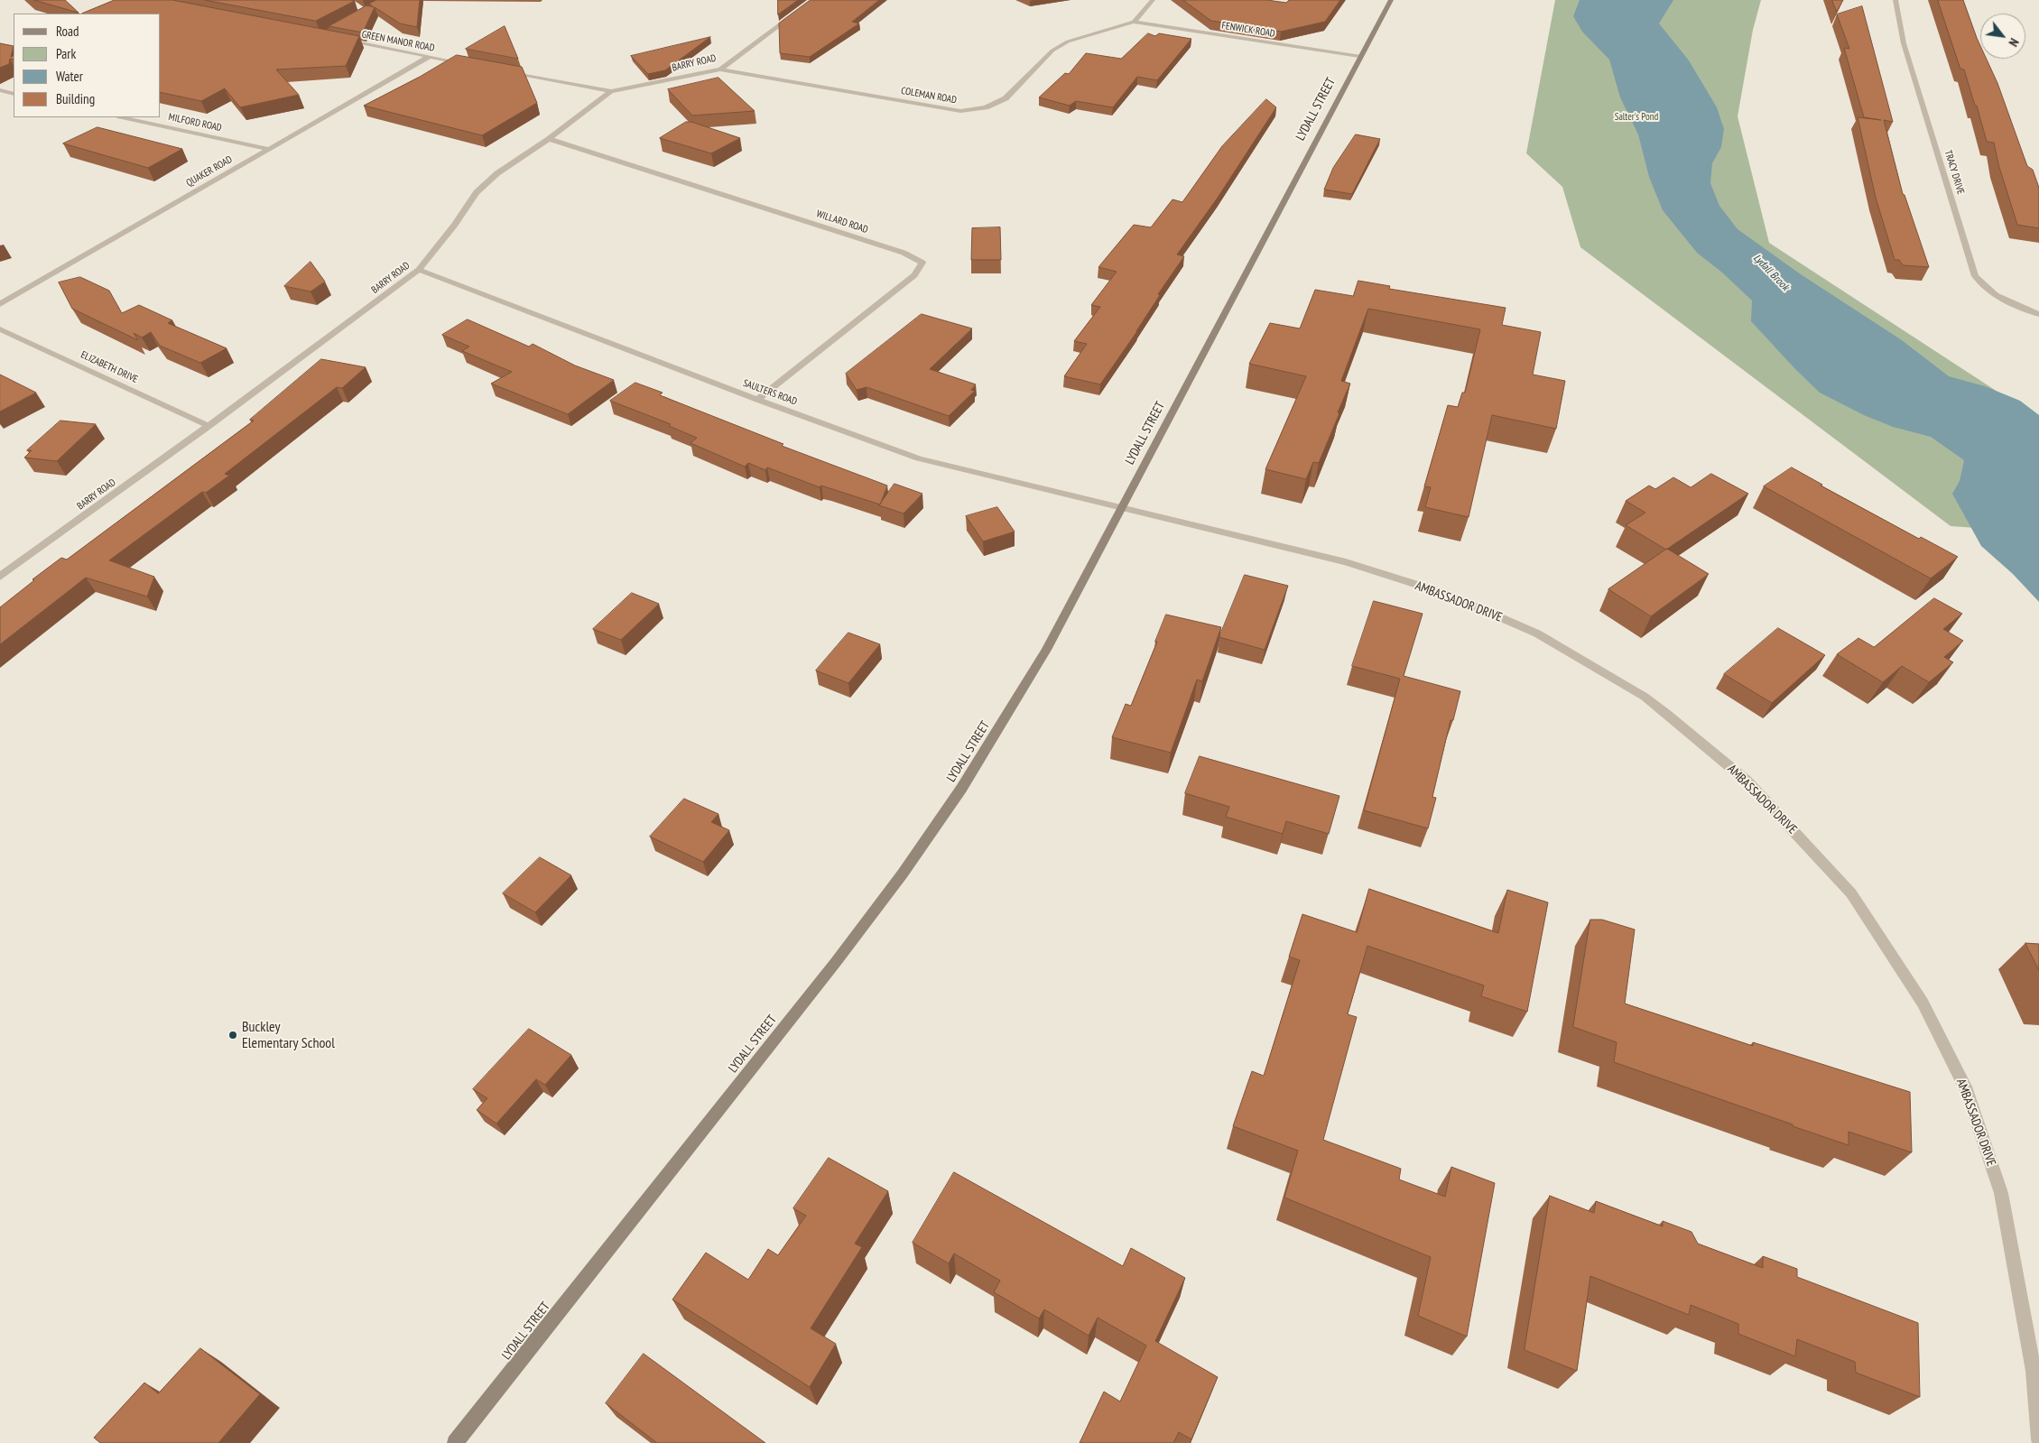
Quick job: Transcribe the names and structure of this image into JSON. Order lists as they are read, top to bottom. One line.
{"streets":{"street":["FENWICK ROAD","GREEN MANOR ROAD","BARRY ROAD","COLEMAN ROAD","LYDALL STREET","MILFORD ROAD","QUAKER ROAD","TRACY DRIVE","WILLARD ROAD","ELIZABETH DRIVE","SAULTERS ROAD","AMBASSADOR DRIVE"]},"crossings":[["FENWICK ROAD","COLEMAN ROAD"],["FENWICK ROAD","LYDALL STREET"],["GREEN MANOR ROAD","QUAKER ROAD"],["BARRY ROAD","COLEMAN ROAD"],["BARRY ROAD","WILLARD ROAD"],["BARRY ROAD","ELIZABETH DRIVE"],["BARRY ROAD","SAULTERS ROAD"],["LYDALL STREET","SAULTERS ROAD"],["LYDALL STREET","AMBASSADOR DRIVE"],["MILFORD ROAD","QUAKER ROAD"],["WILLARD ROAD","SAULTERS ROAD"],["SAULTERS ROAD","AMBASSADOR DRIVE"]],"water":["Lydall Brook"],"parks":["Salter's Pond"],"places":["Buckley Elementary School"],"legend":["Road","Park","Water","Building"],"north":"bottom right"}
